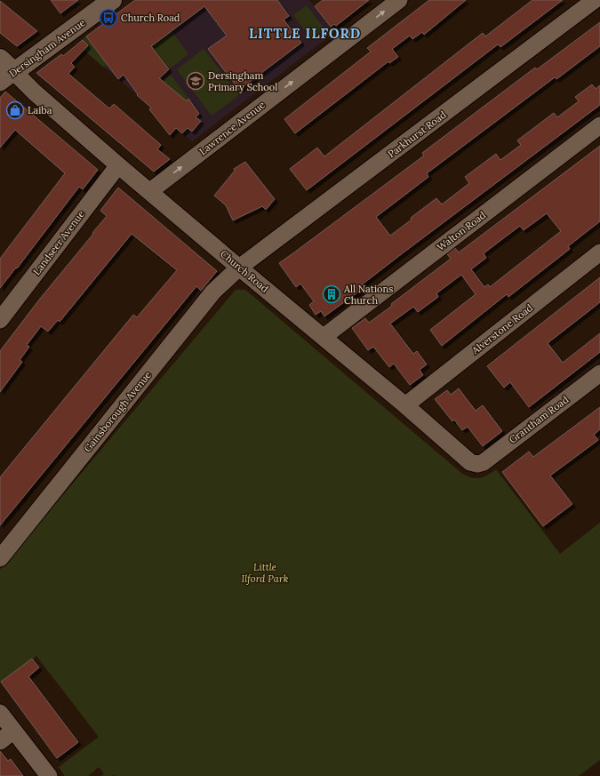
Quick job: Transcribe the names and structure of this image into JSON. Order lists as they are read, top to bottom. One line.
{"streets":{"main road":["Dersingham Avenue","Church Road"],"street":["Lawrence Avenue","Parkhurst Road","Walton Road","Landseer Avenue","Alverstone Road","Gainsborough Avenue","Grantham Road"]},"crossings":[["Dersingham Avenue","Church Road"],["Lawrence Avenue","Church Road"],["Parkhurst Road","Church Road"],["Parkhurst Road","Gainsborough Avenue"],["Walton Road","Church Road"],["Landseer Avenue","Church Road"],["Church Road","Alverstone Road"],["Church Road","Gainsborough Avenue"],["Church Road","Grantham Road"]],"one_way":["Lawrence Avenue"],"districts":["LITTLE ILFORD"],"parks":["Little Ilford Park"],"places":{"bus stop":["Church Road"],"school or university":["Dersingham Primary School"],"shop":["Laiba"],"building":["All Nations Church"]}}
